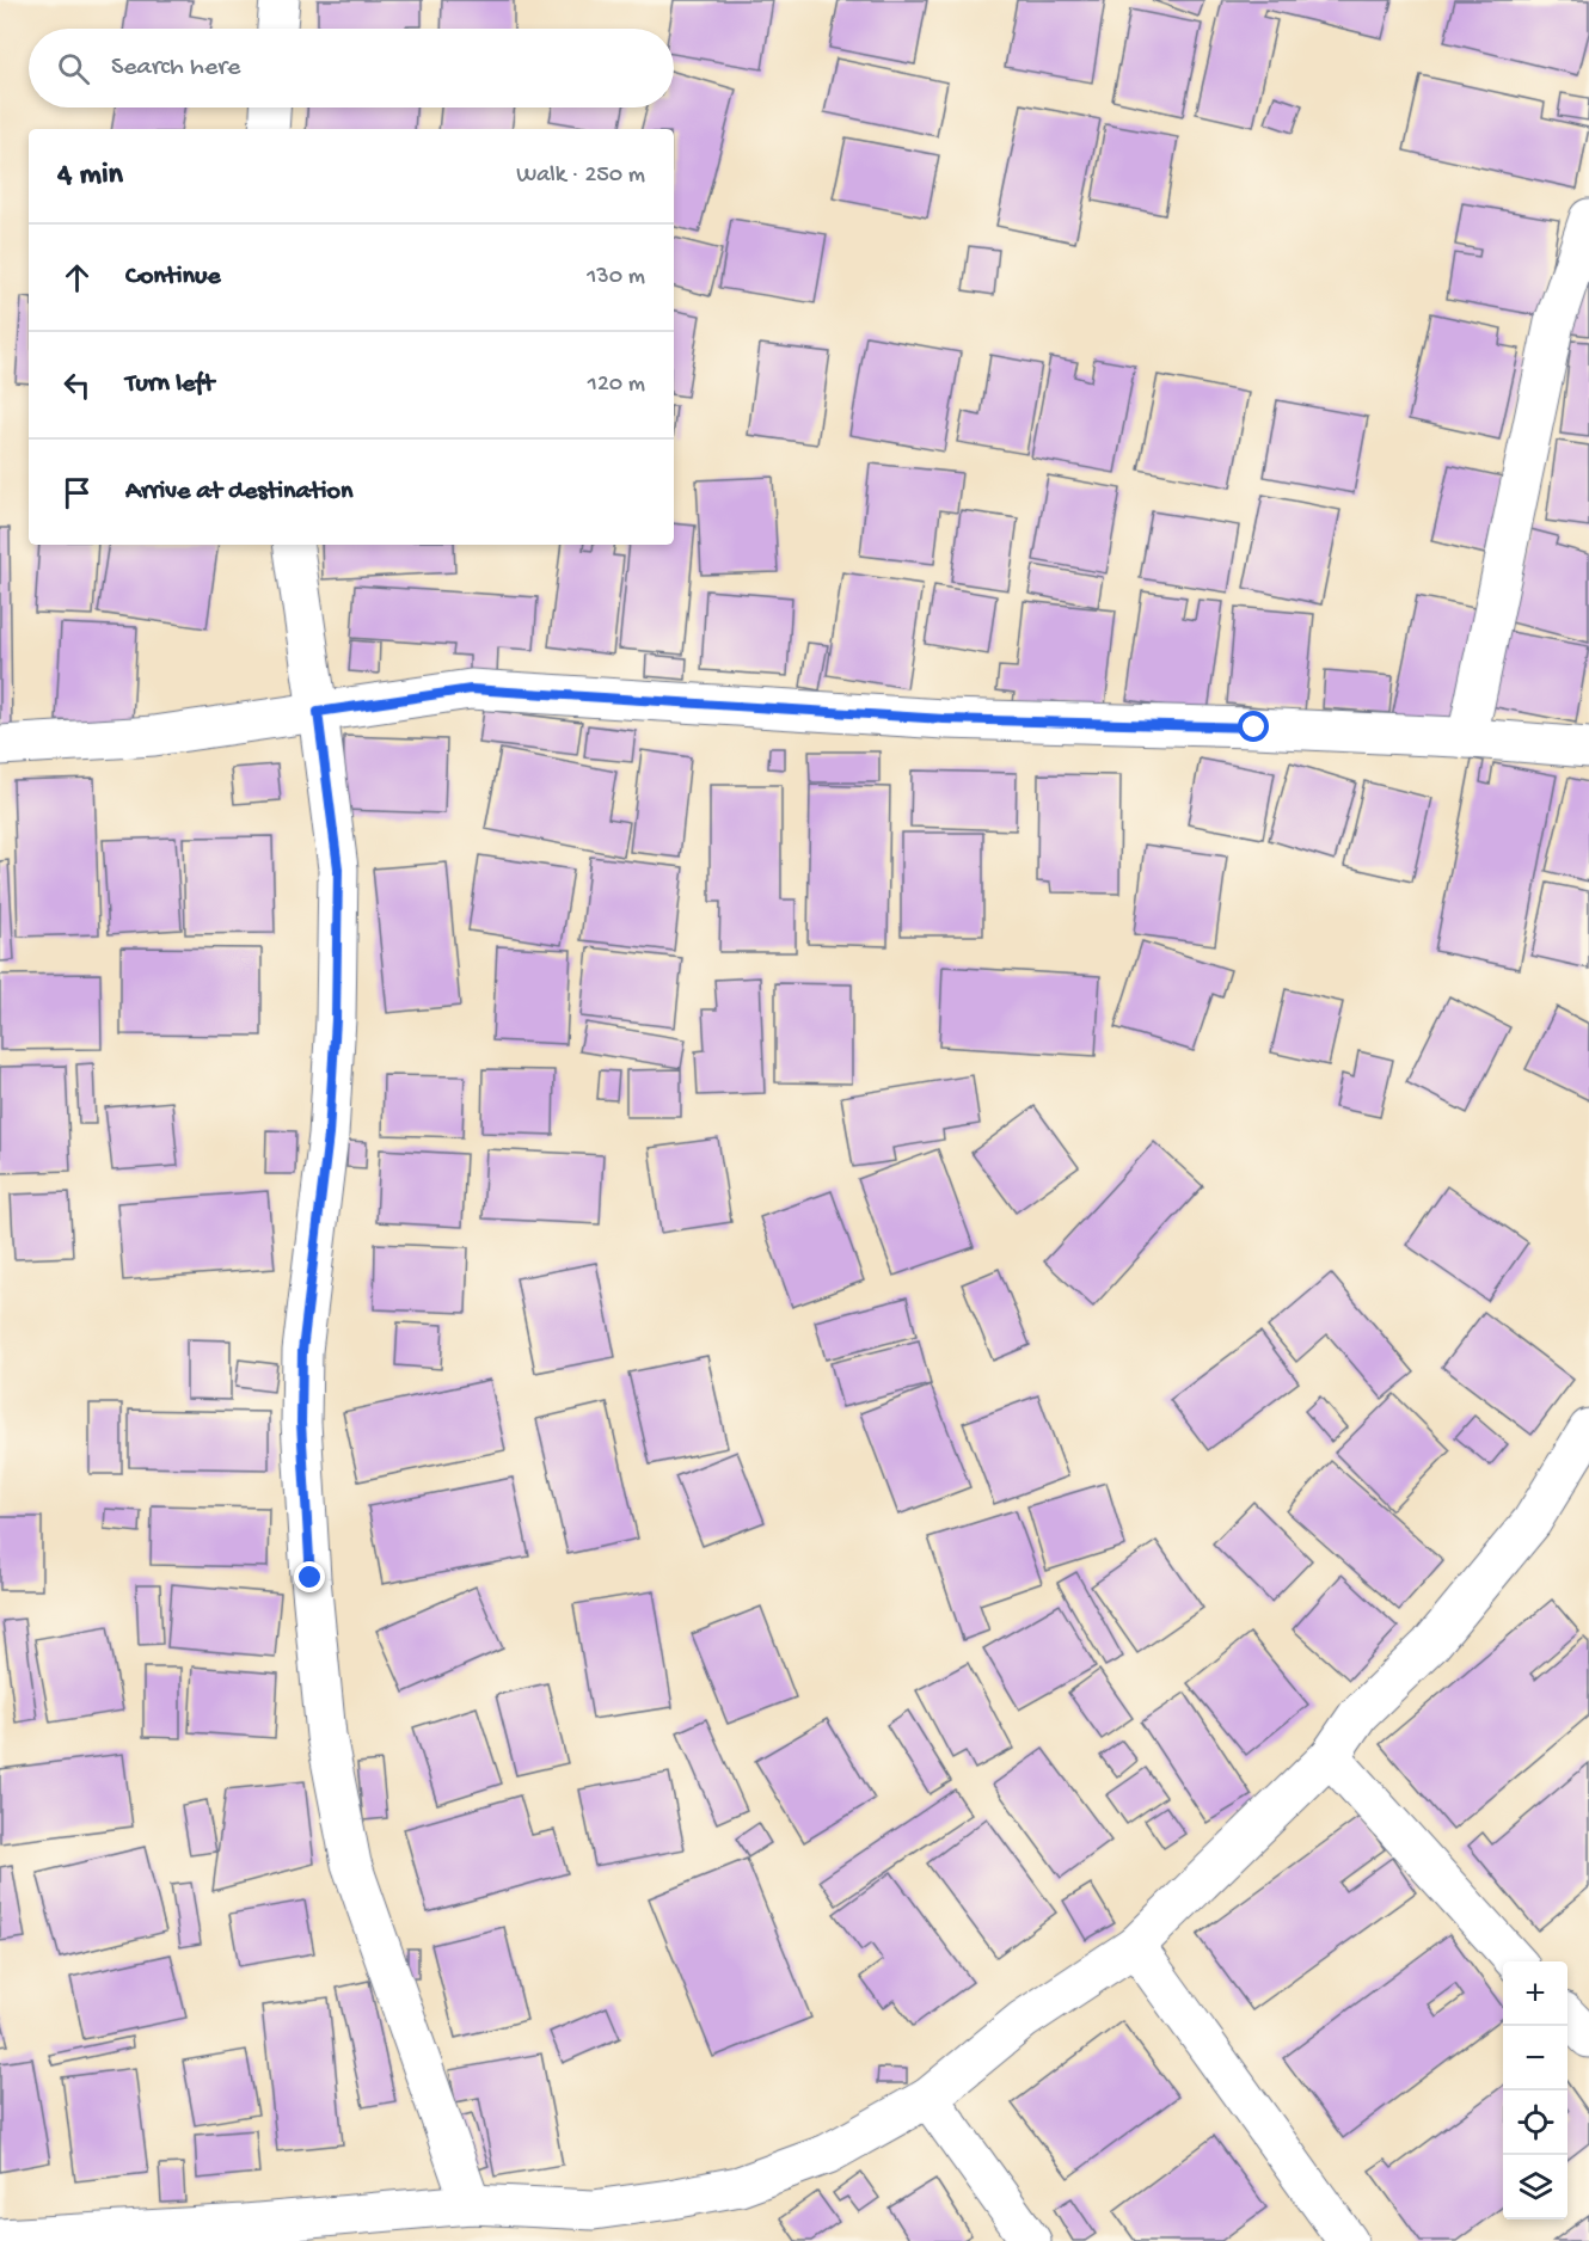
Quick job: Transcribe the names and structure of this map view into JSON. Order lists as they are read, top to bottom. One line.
{"page":{"search":"Search here","heading":["4 min","Walk · 250 m"],"list":[["Continue","130 m"],["Turn left","120 m"],"Arrive at destination"],"map_buttons":["+","−"]}}
